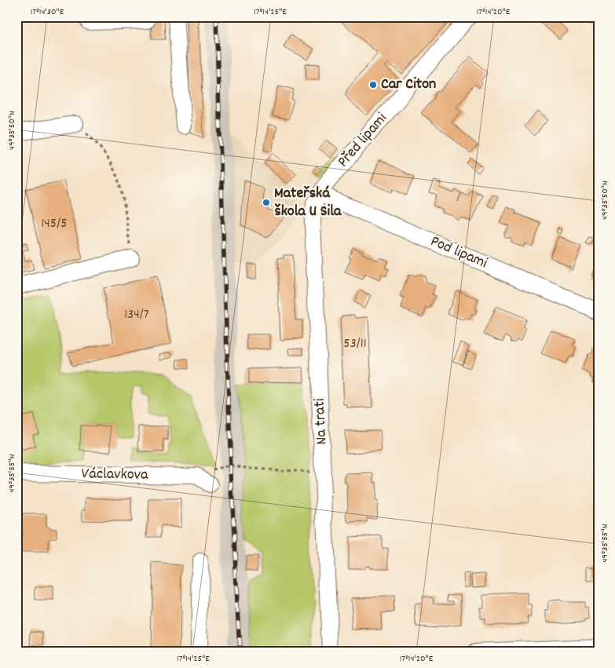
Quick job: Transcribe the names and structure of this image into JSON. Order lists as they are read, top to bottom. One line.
{"streets":{"street":["Před lipami","Pod lipami","Na trati","Václavkova"]},"crossings":[["Před lipami","Pod lipami"],["Před lipami","Na trati"],["Pod lipami","Na trati"]],"places":["Car Citon","Mateřská škola U Sila"],"house_numbers":["145/5","134/7","53/11"],"coordinates":["17°14'30\"E","17°14'25\"E","17°14'20\"E","49°35'50\"N","49°35'55\"N"]}
